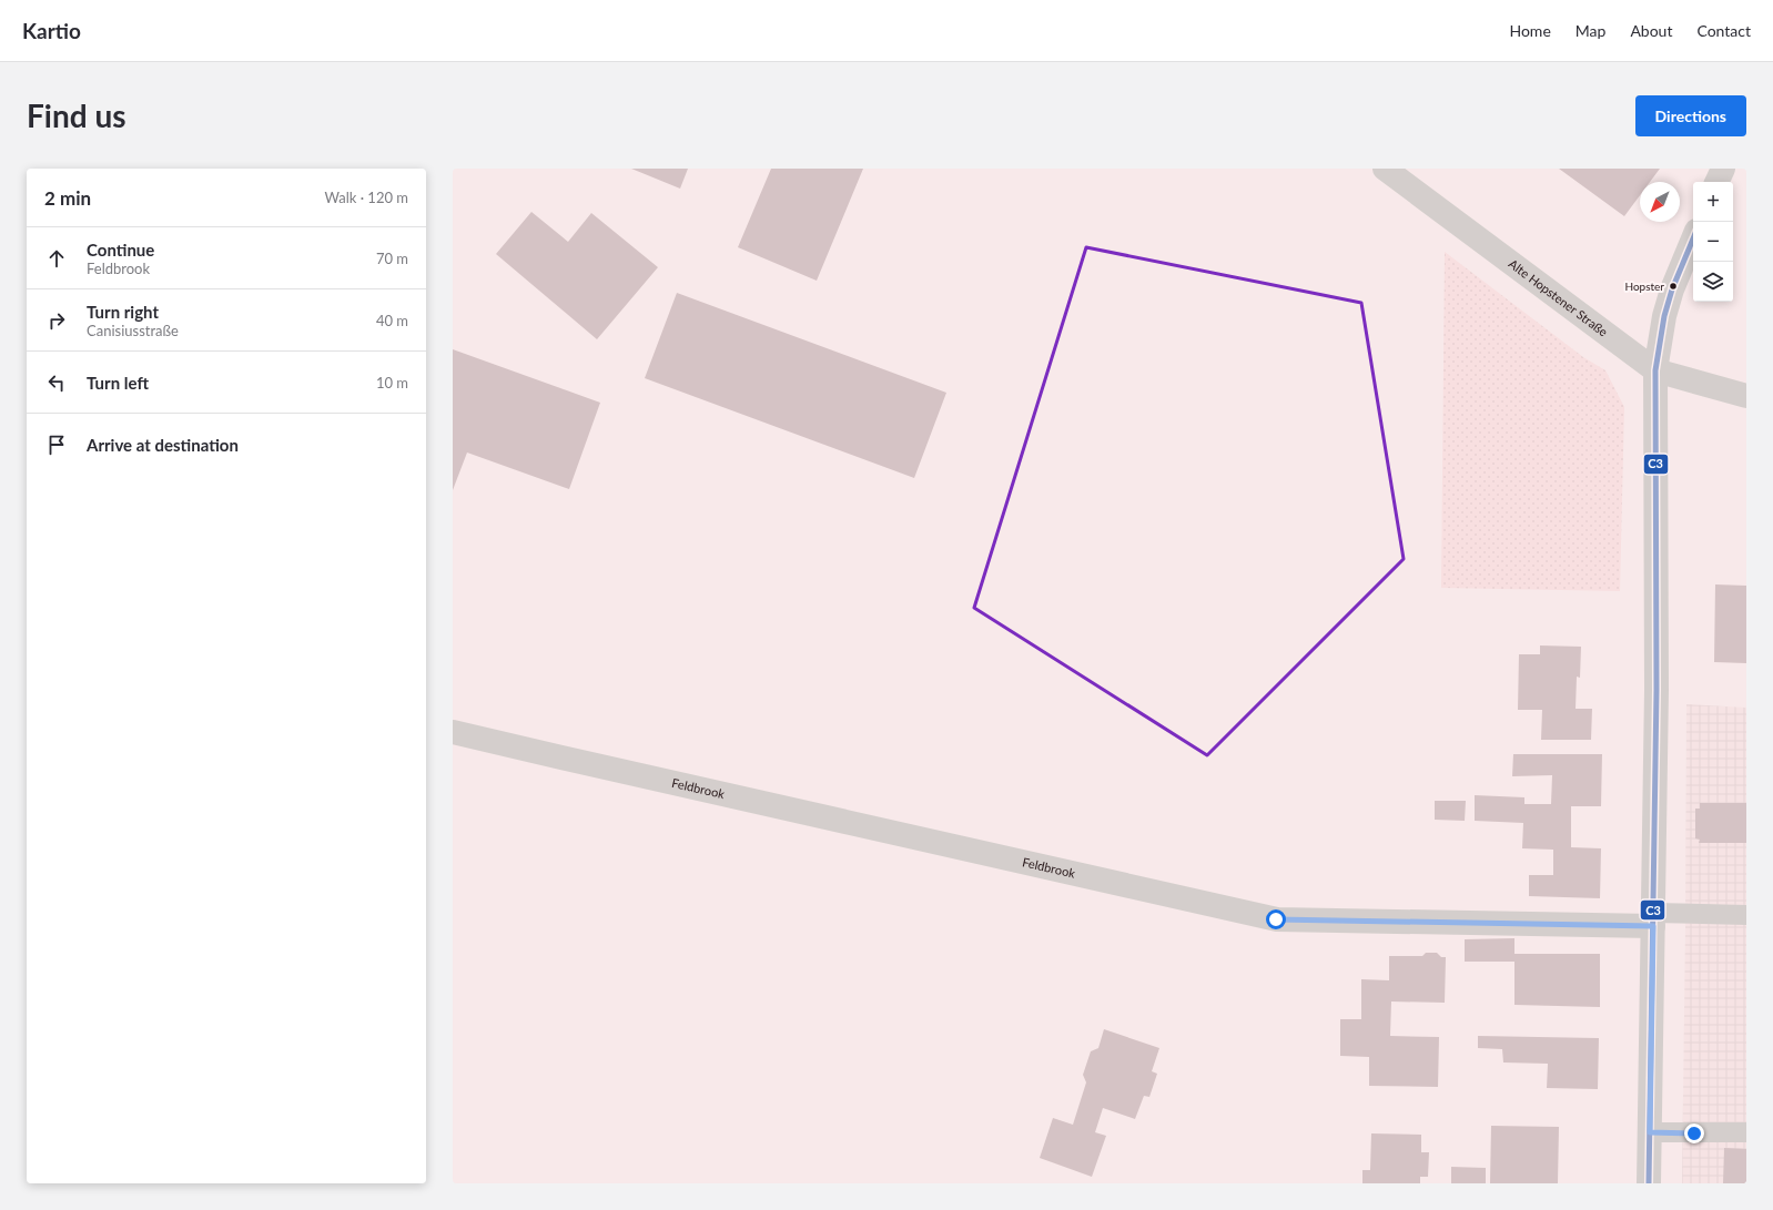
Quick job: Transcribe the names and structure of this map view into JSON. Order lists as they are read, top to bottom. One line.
{"streets":{"street":["Alte Hopstener Straße","Feldbrook"]},"places":["Hopster"],"lines":["transit line C3"],"north":"bottom left","page":{"header":"Kartio","nav":["Home","Map","About","Contact"],"buttons":"Directions","title":"Find us","heading":["2 min","Walk · 120 m"],"map_buttons":["+","−"],"list":[["Continue","Feldbrook","70 m"],["Turn right","Canisiusstraße","40 m"],["Turn left","10 m"],"Arrive at destination"]}}
